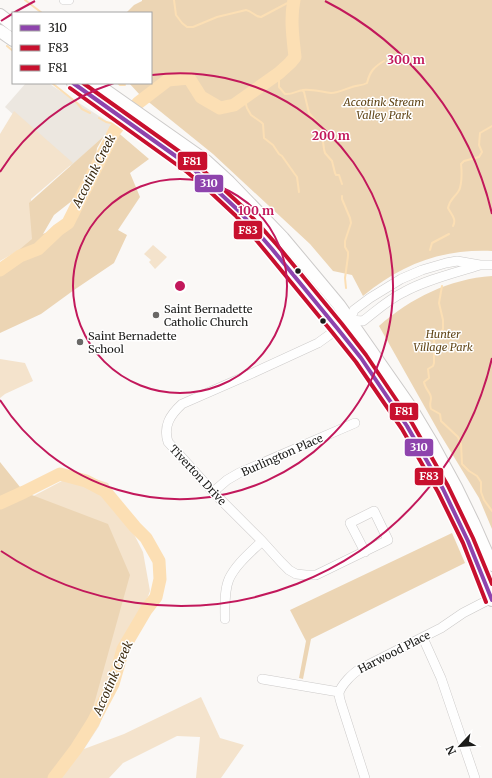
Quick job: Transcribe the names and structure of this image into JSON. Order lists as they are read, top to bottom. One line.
{"streets":{"street":["Burlington Place","Tiverton Drive","Harwood Place"]},"crossings":[["Burlington Place","Tiverton Drive"]],"water":["Accotink Creek"],"parks":["Accotink Stream Valley Park","Hunter Village Park"],"places":["Saint Bernadette Catholic Church","Saint Bernadette School"],"lines":["transit line 310","transit line F81","transit line F83"],"legend":["310","F83","F81"],"north":"bottom left","rings":["300 m","200 m","100 m"]}
